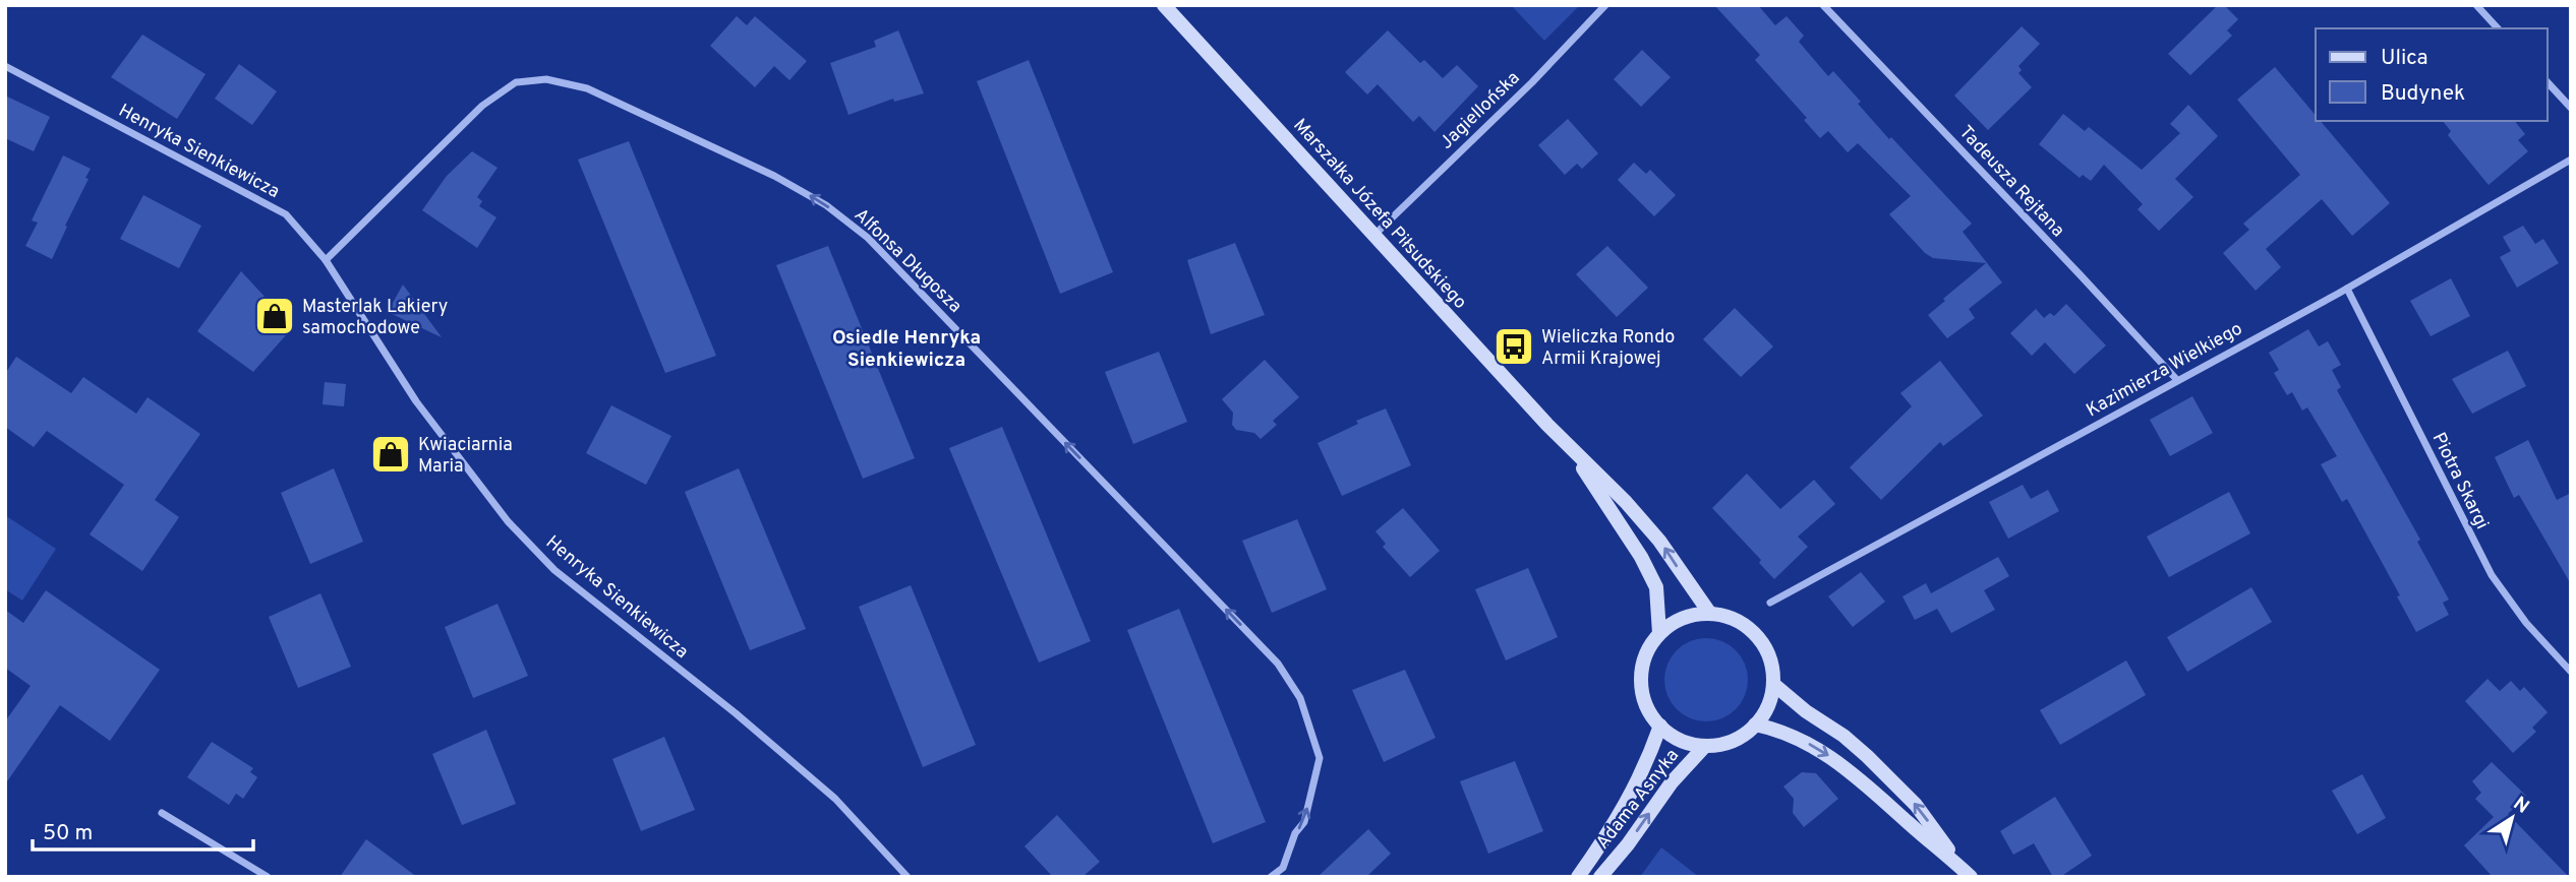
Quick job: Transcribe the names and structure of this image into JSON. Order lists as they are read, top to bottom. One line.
{"streets":{"main road":["Marszałka Józefa Piłsudskiego","Adama Asnyka"],"street":["Jagiellońska","Henryka Sienkiewicza","Tadeusza Rejtana","Alfonsa Długosza","Kazimierza Wielkiego","Piotra Skargi"]},"crossings":[["Jagiellońska","Marszałka Józefa Piłsudskiego"],["Henryka Sienkiewicza","Alfonsa Długosza"],["Tadeusza Rejtana","Kazimierza Wielkiego"],["Marszałka Józefa Piłsudskiego","Adama Asnyka"],["Kazimierza Wielkiego","Piotra Skargi"]],"districts":["Osiedle Henryka Sienkiewicza"],"places":{"shop":["Masterlak Lakiery samochodowe","Kwiaciarnia Maria"],"bus stop":["Wieliczka Rondo Armii Krajowej"]},"legend":["Ulica","Budynek"],"scale_bar":"50 m","north":"top right"}
